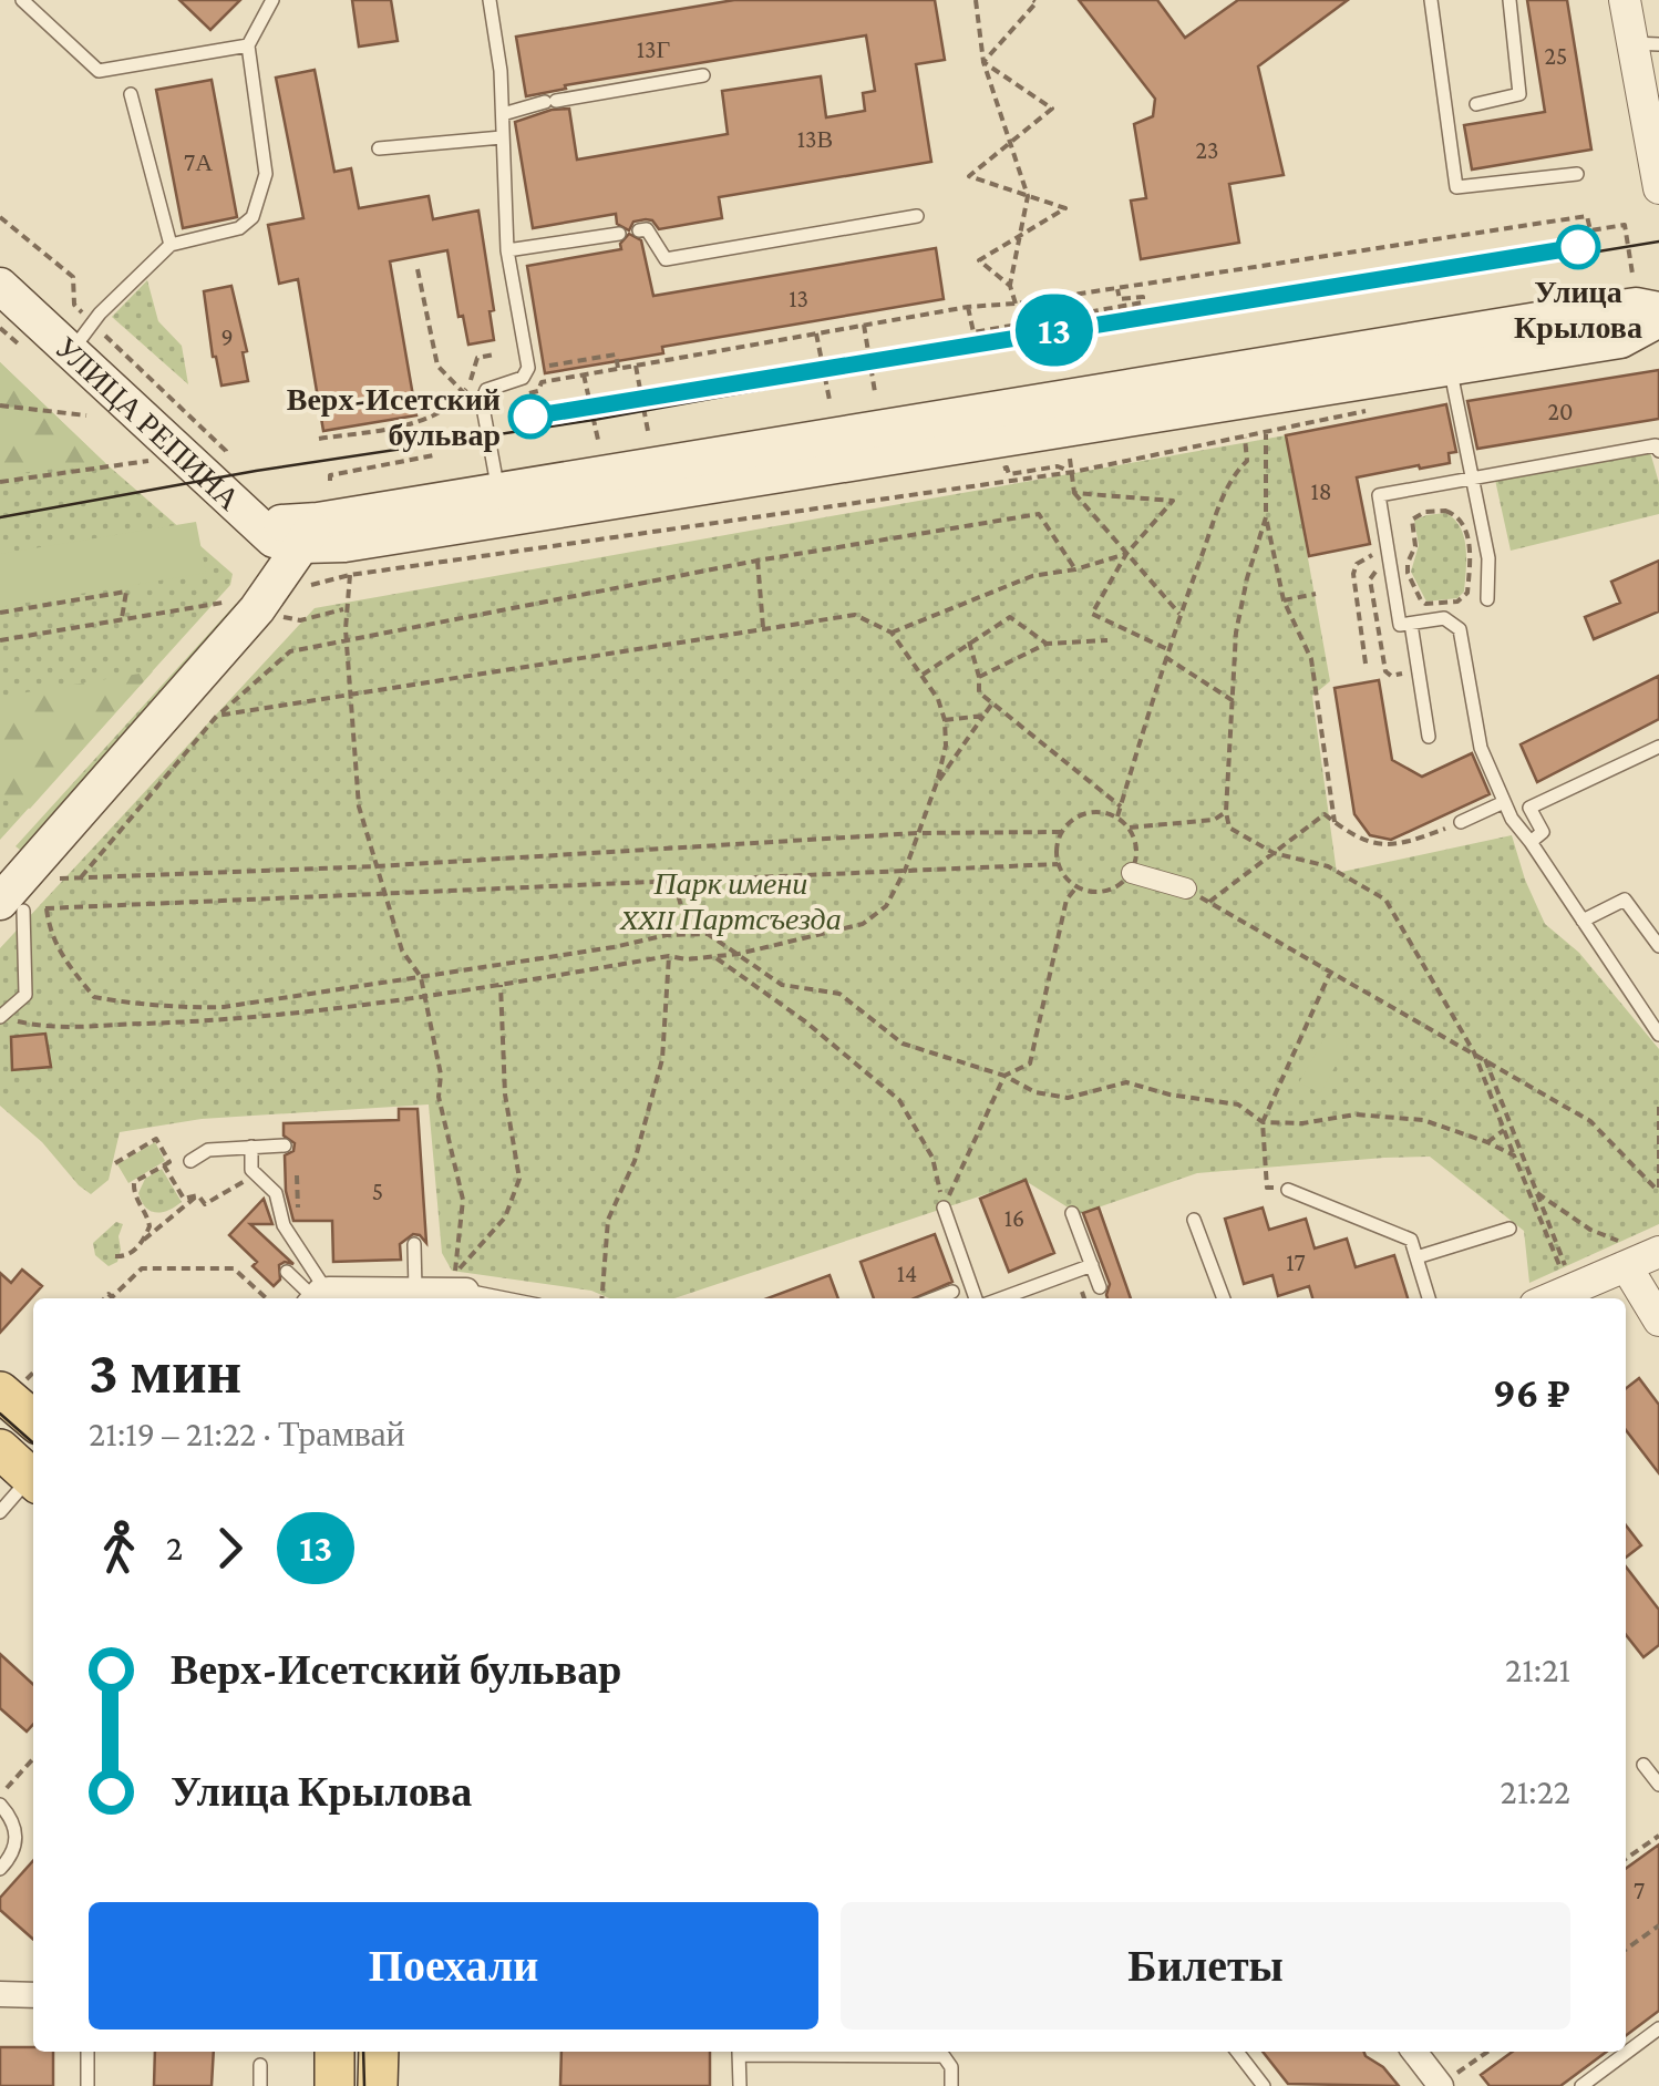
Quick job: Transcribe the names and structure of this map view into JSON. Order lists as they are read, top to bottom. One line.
{"streets":{"main road":["УЛИЦА РЕПИНА"]},"parks":["Парк имени XXII Партсъезда"],"places":["Улица Крылова","Верх-Исетский бульвар"],"lines":["tram line 13"],"house_numbers":["13Г","25","13В","23","7А","13","9","20","18","5","16","17","14","7"],"page":{"on_map":"13","heading":["3 мин","21:19 – 21:22 · Трамвай","96 ₽"],"legs":["2","13"],"list":[{"name":"Верх-Исетский бульвар","value":"21:21"},{"name":"Улица Крылова","value":"21:22"}],"buttons":["Поехали","Билеты"]}}
